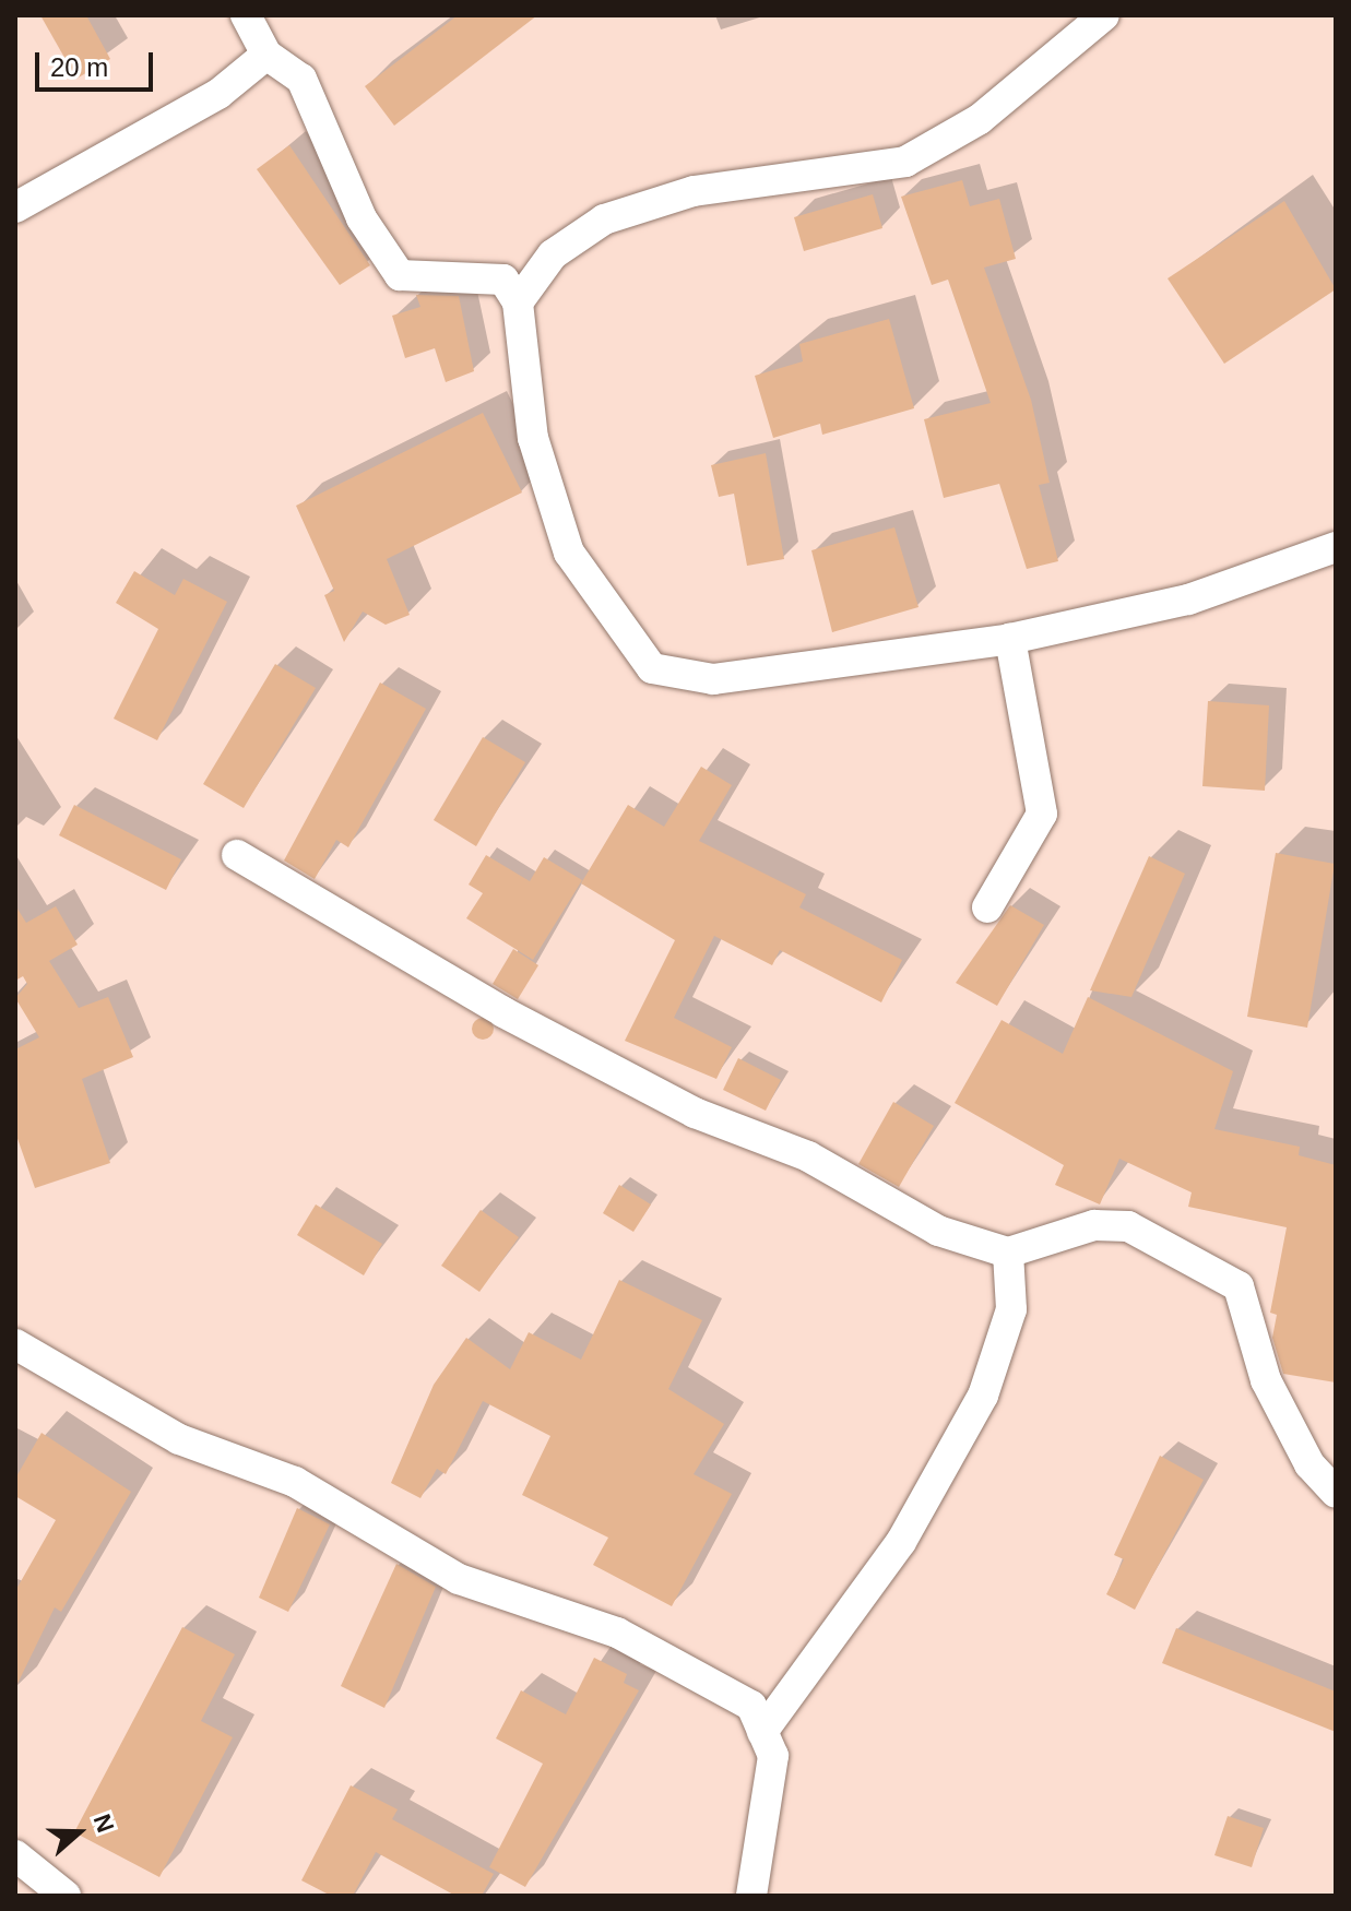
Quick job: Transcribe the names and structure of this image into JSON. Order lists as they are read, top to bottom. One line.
{"scale_bar":"20 m","north":"right"}
